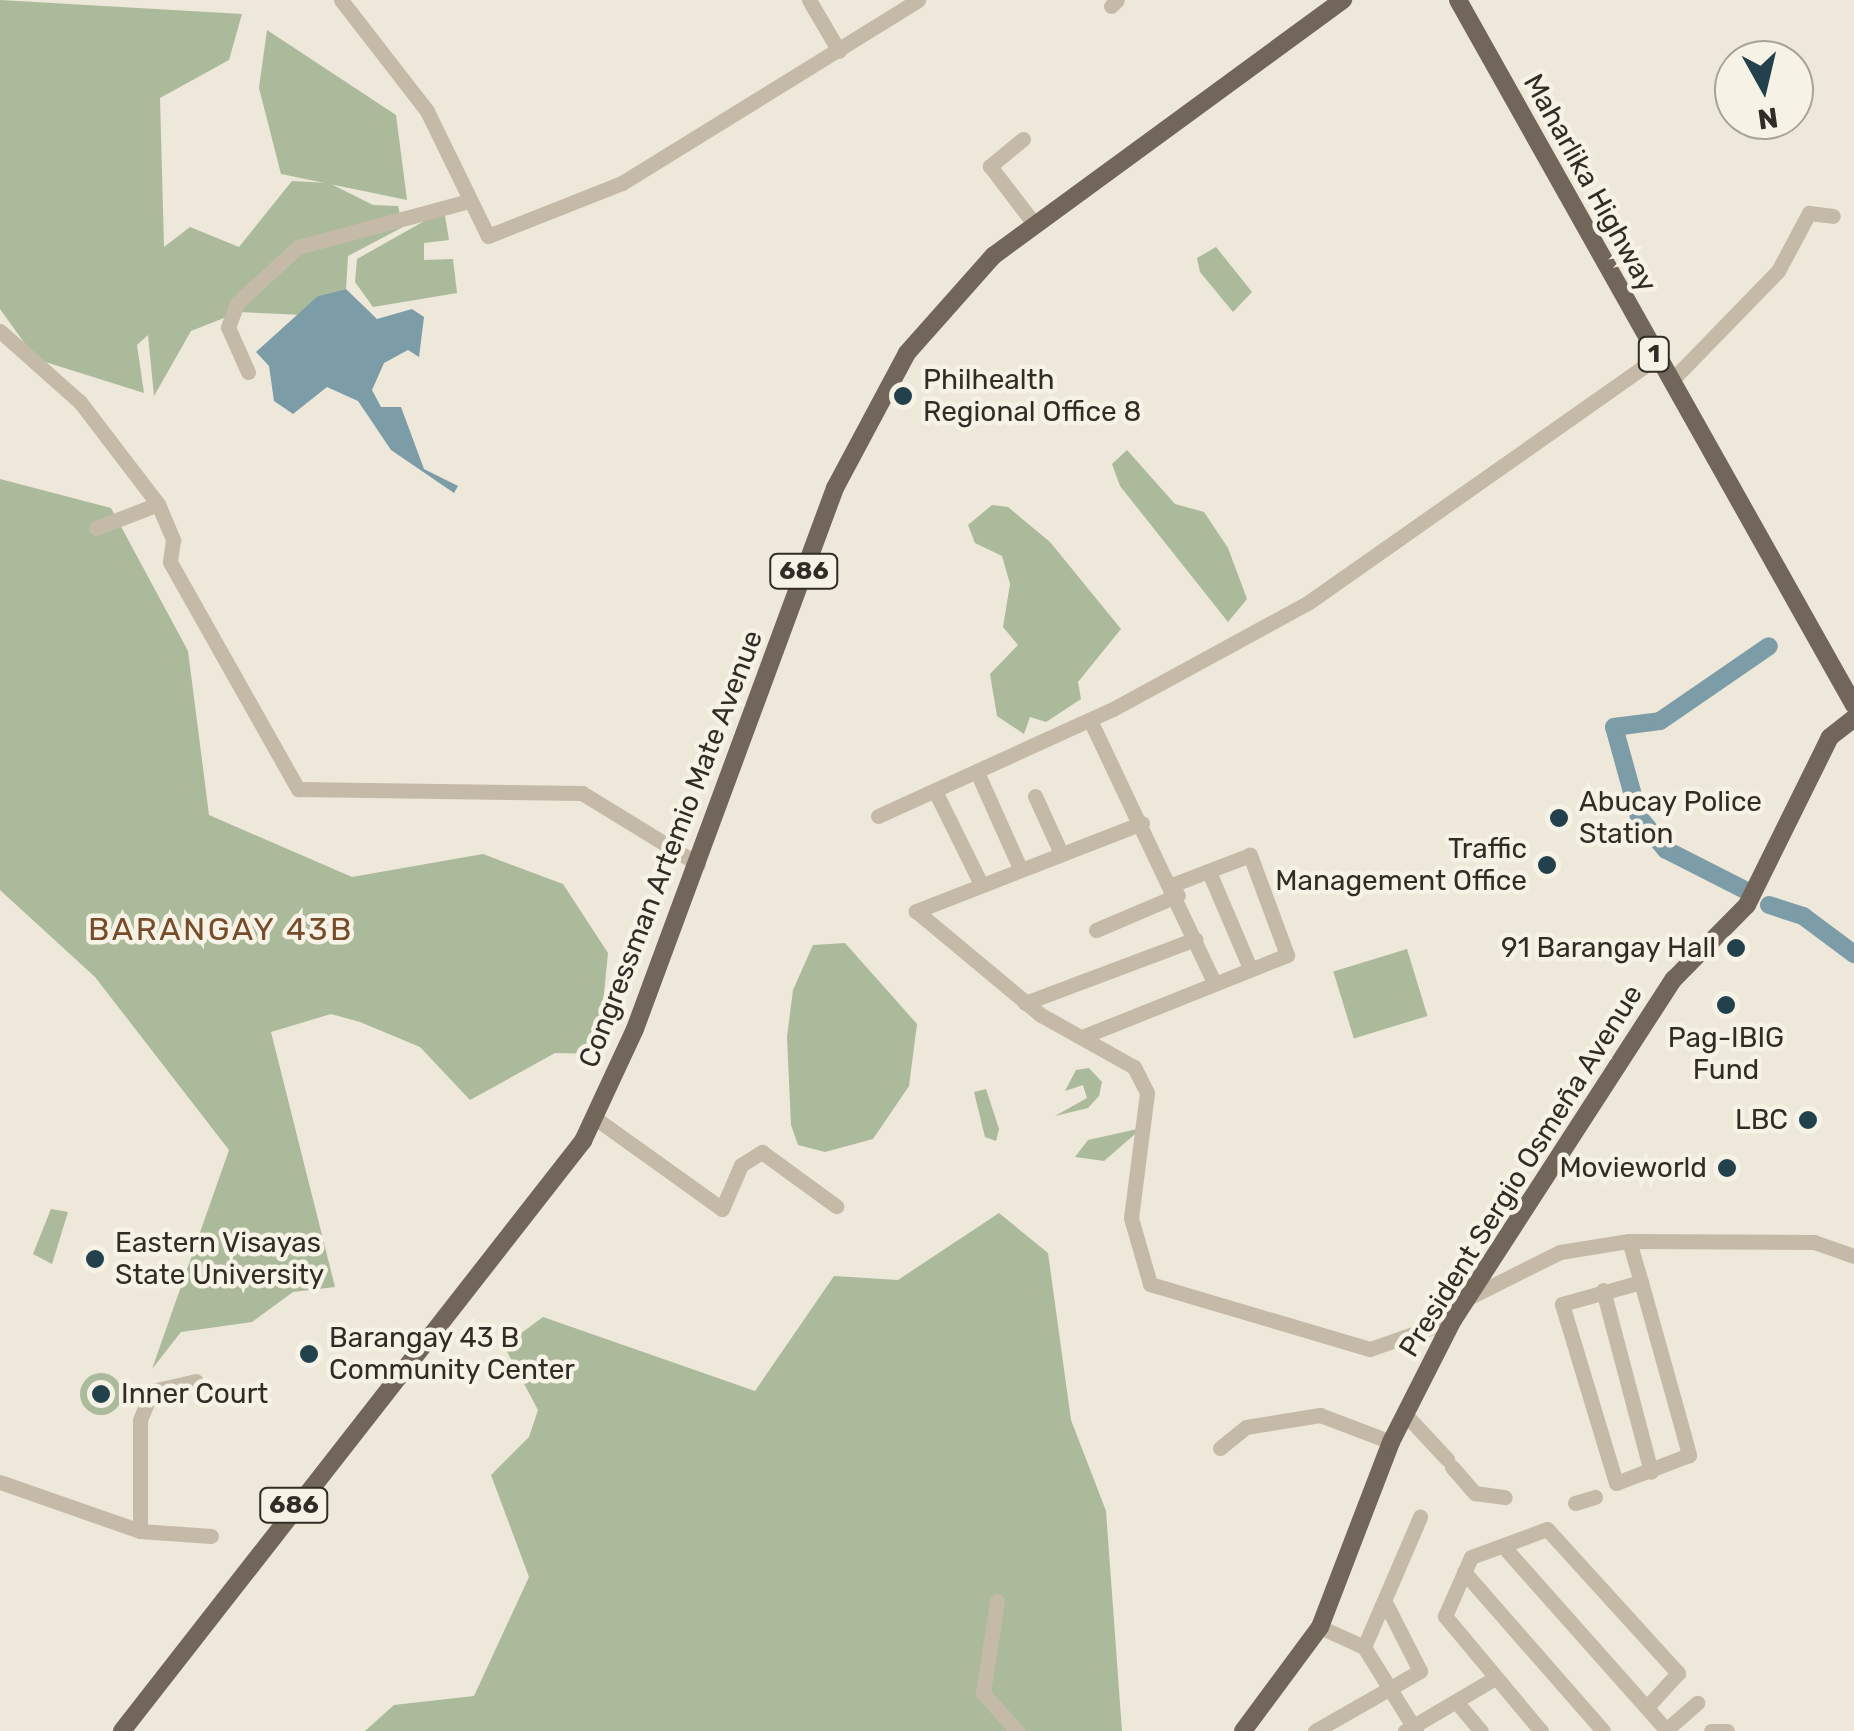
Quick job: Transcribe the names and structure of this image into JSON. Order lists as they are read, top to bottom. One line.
{"streets":{"main road":["Maharlika Highway","1","686","Congressman Artemio Mate Avenue","President Sergio Osmeña Avenue"]},"districts":["BARANGAY 43B"],"places":["Philhealth Regional Office 8","Abucay Police Station","Traffic Management Office","91 Barangay Hall","Pag-IBIG Fund","LBC","Movieworld","Eastern Visayas State University","Barangay 43 B Community Center","Inner Court"],"north":"bottom"}
